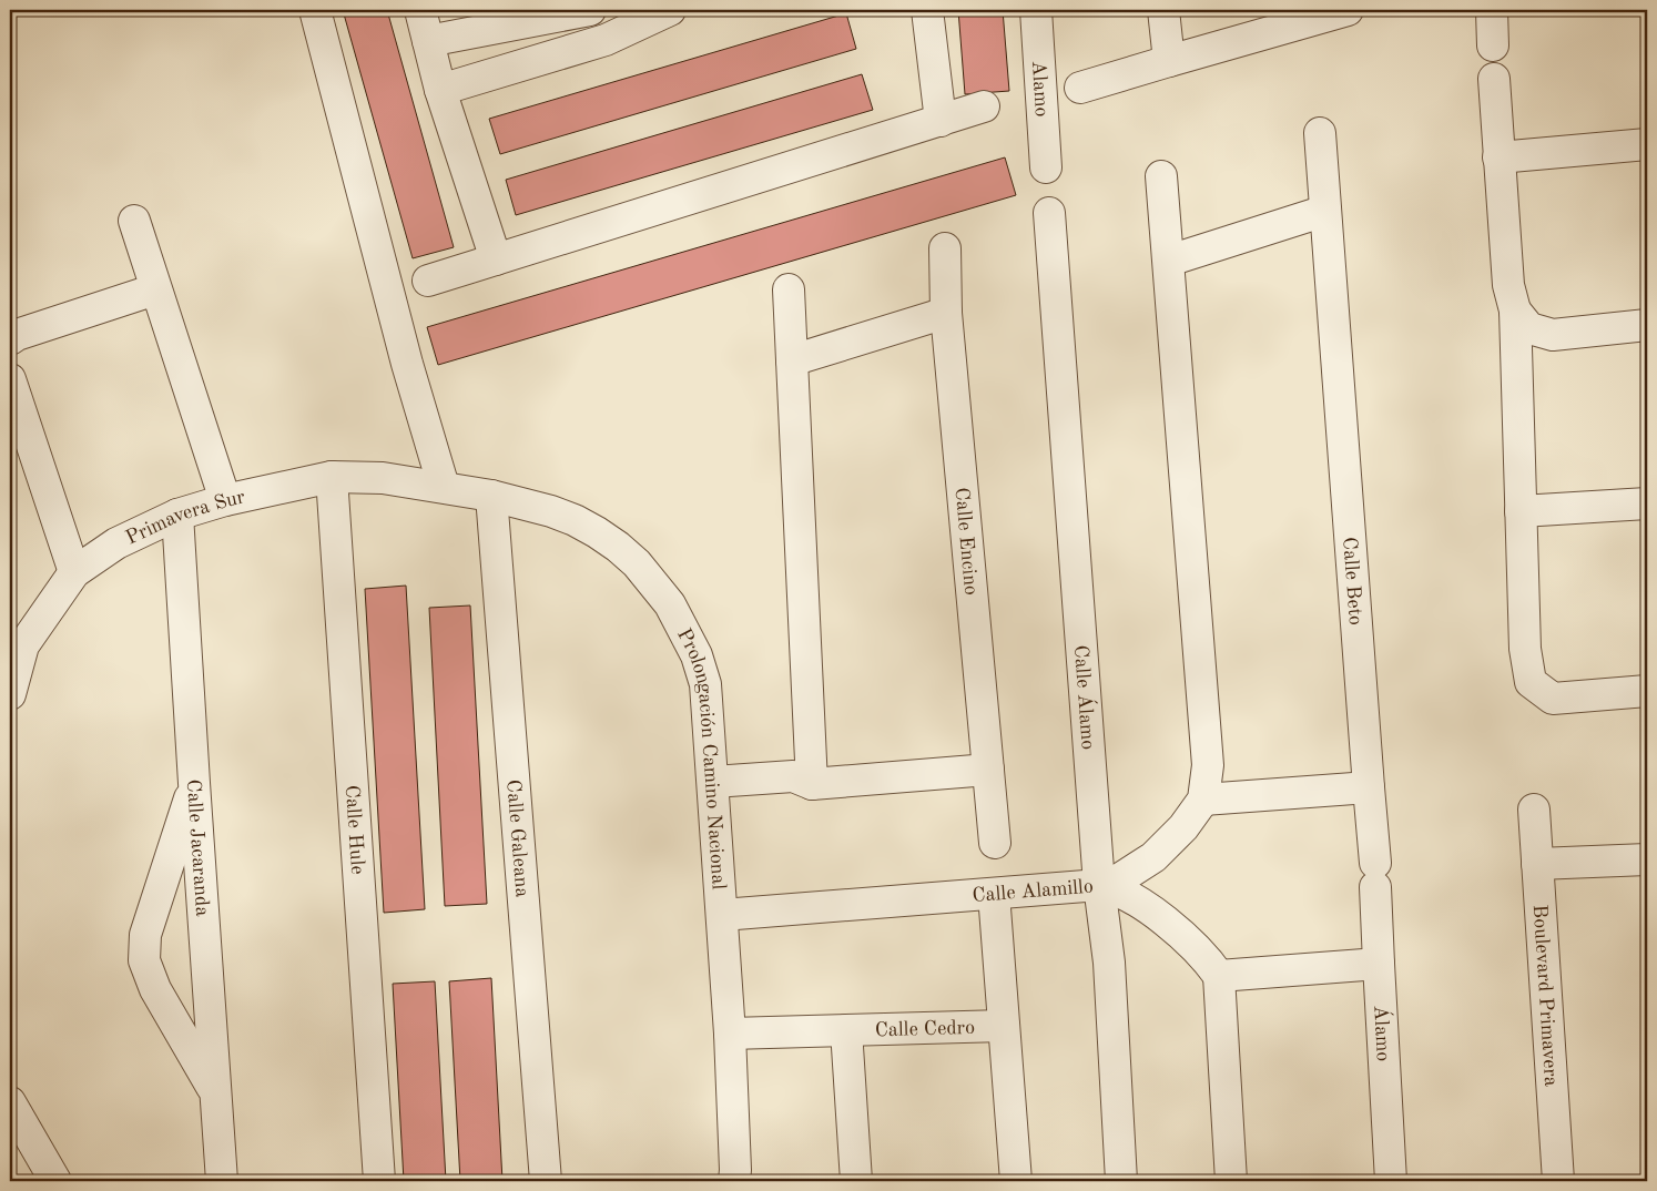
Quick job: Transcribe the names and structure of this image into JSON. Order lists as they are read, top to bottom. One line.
{"streets":{"street":["Alamo","Primavera Sur","Calle Encino","Calle Beto","Calle Álamo","Prolongación Camino Nacional","Calle Hule","Calle Galeana","Calle Jacaranda","Calle Alamillo","Boulevard Primavera","Calle Cedro","Álamo"]},"crossings":[["Primavera Sur","Prolongación Camino Nacional"],["Primavera Sur","Calle Hule"],["Primavera Sur","Calle Jacaranda"],["Calle Beto","Álamo"],["Calle Álamo","Calle Alamillo"],["Prolongación Camino Nacional","Calle Galeana"],["Prolongación Camino Nacional","Calle Alamillo"],["Prolongación Camino Nacional","Calle Cedro"],["Calle Alamillo","Calle Cedro"]]}
